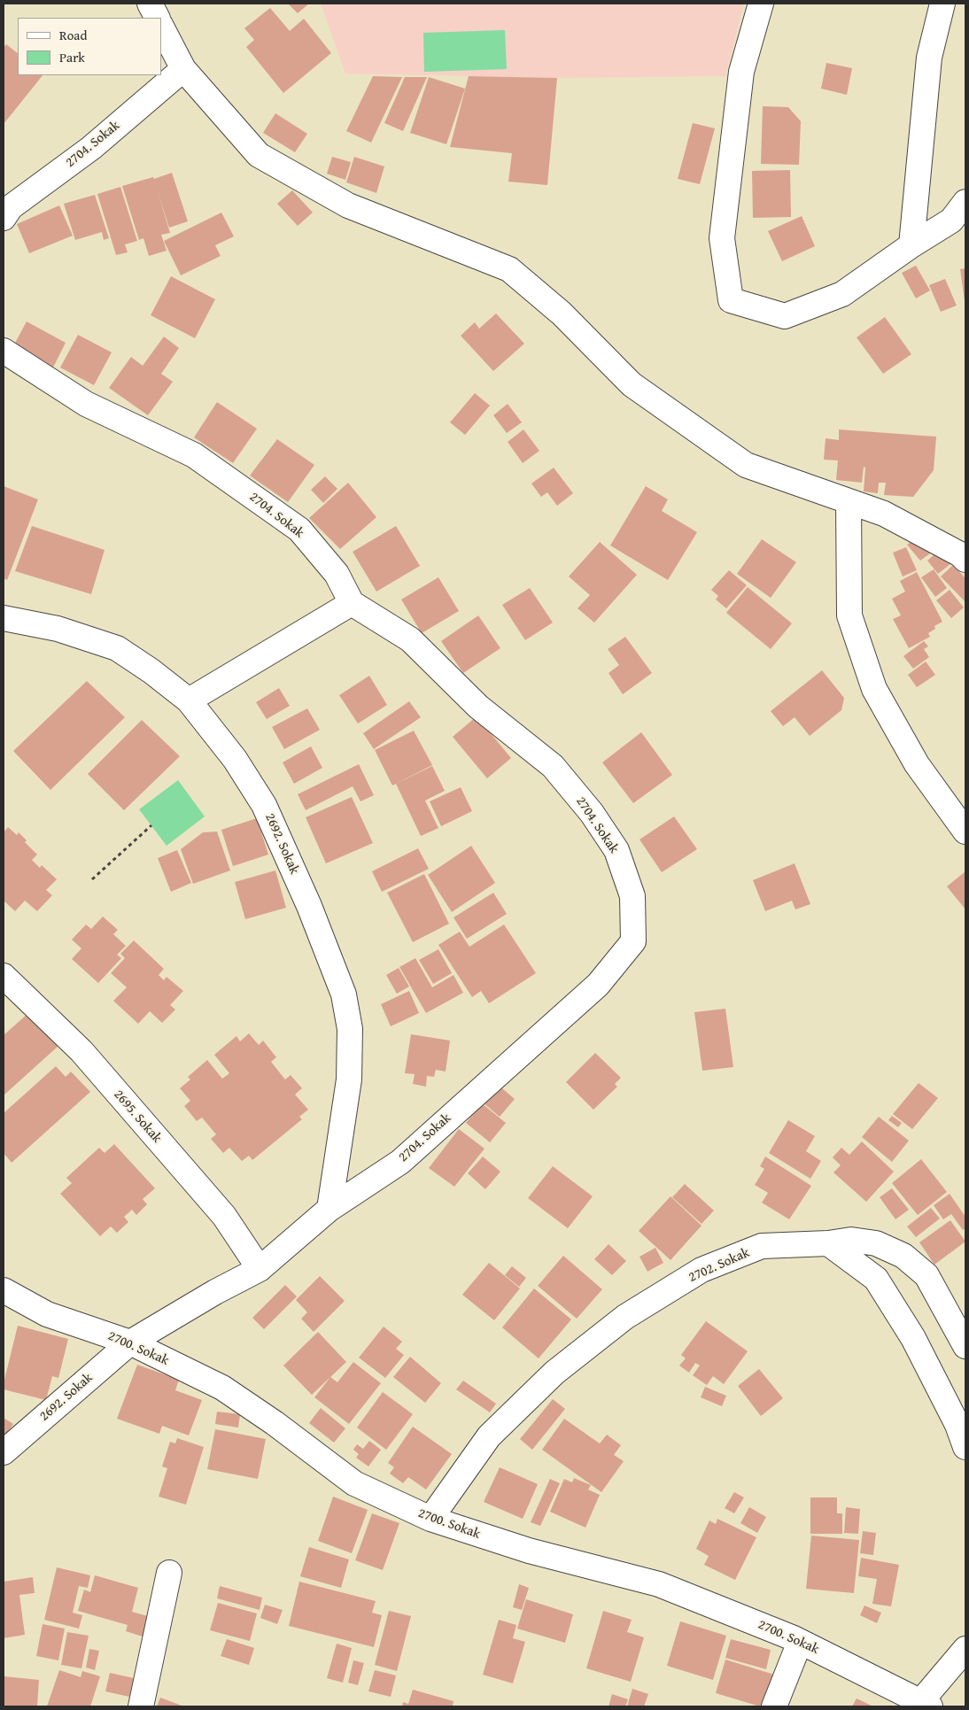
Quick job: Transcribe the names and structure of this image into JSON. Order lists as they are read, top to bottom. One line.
{"streets":{"street":["2704. Sokak","2692. Sokak","2695. Sokak","2702. Sokak","2700. Sokak"]},"crossings":[["2704. Sokak","2692. Sokak"],["2704. Sokak","2695. Sokak"],["2704. Sokak","2700. Sokak"],["2692. Sokak","2700. Sokak"],["2702. Sokak","2700. Sokak"]],"legend":["Road","Park"]}
